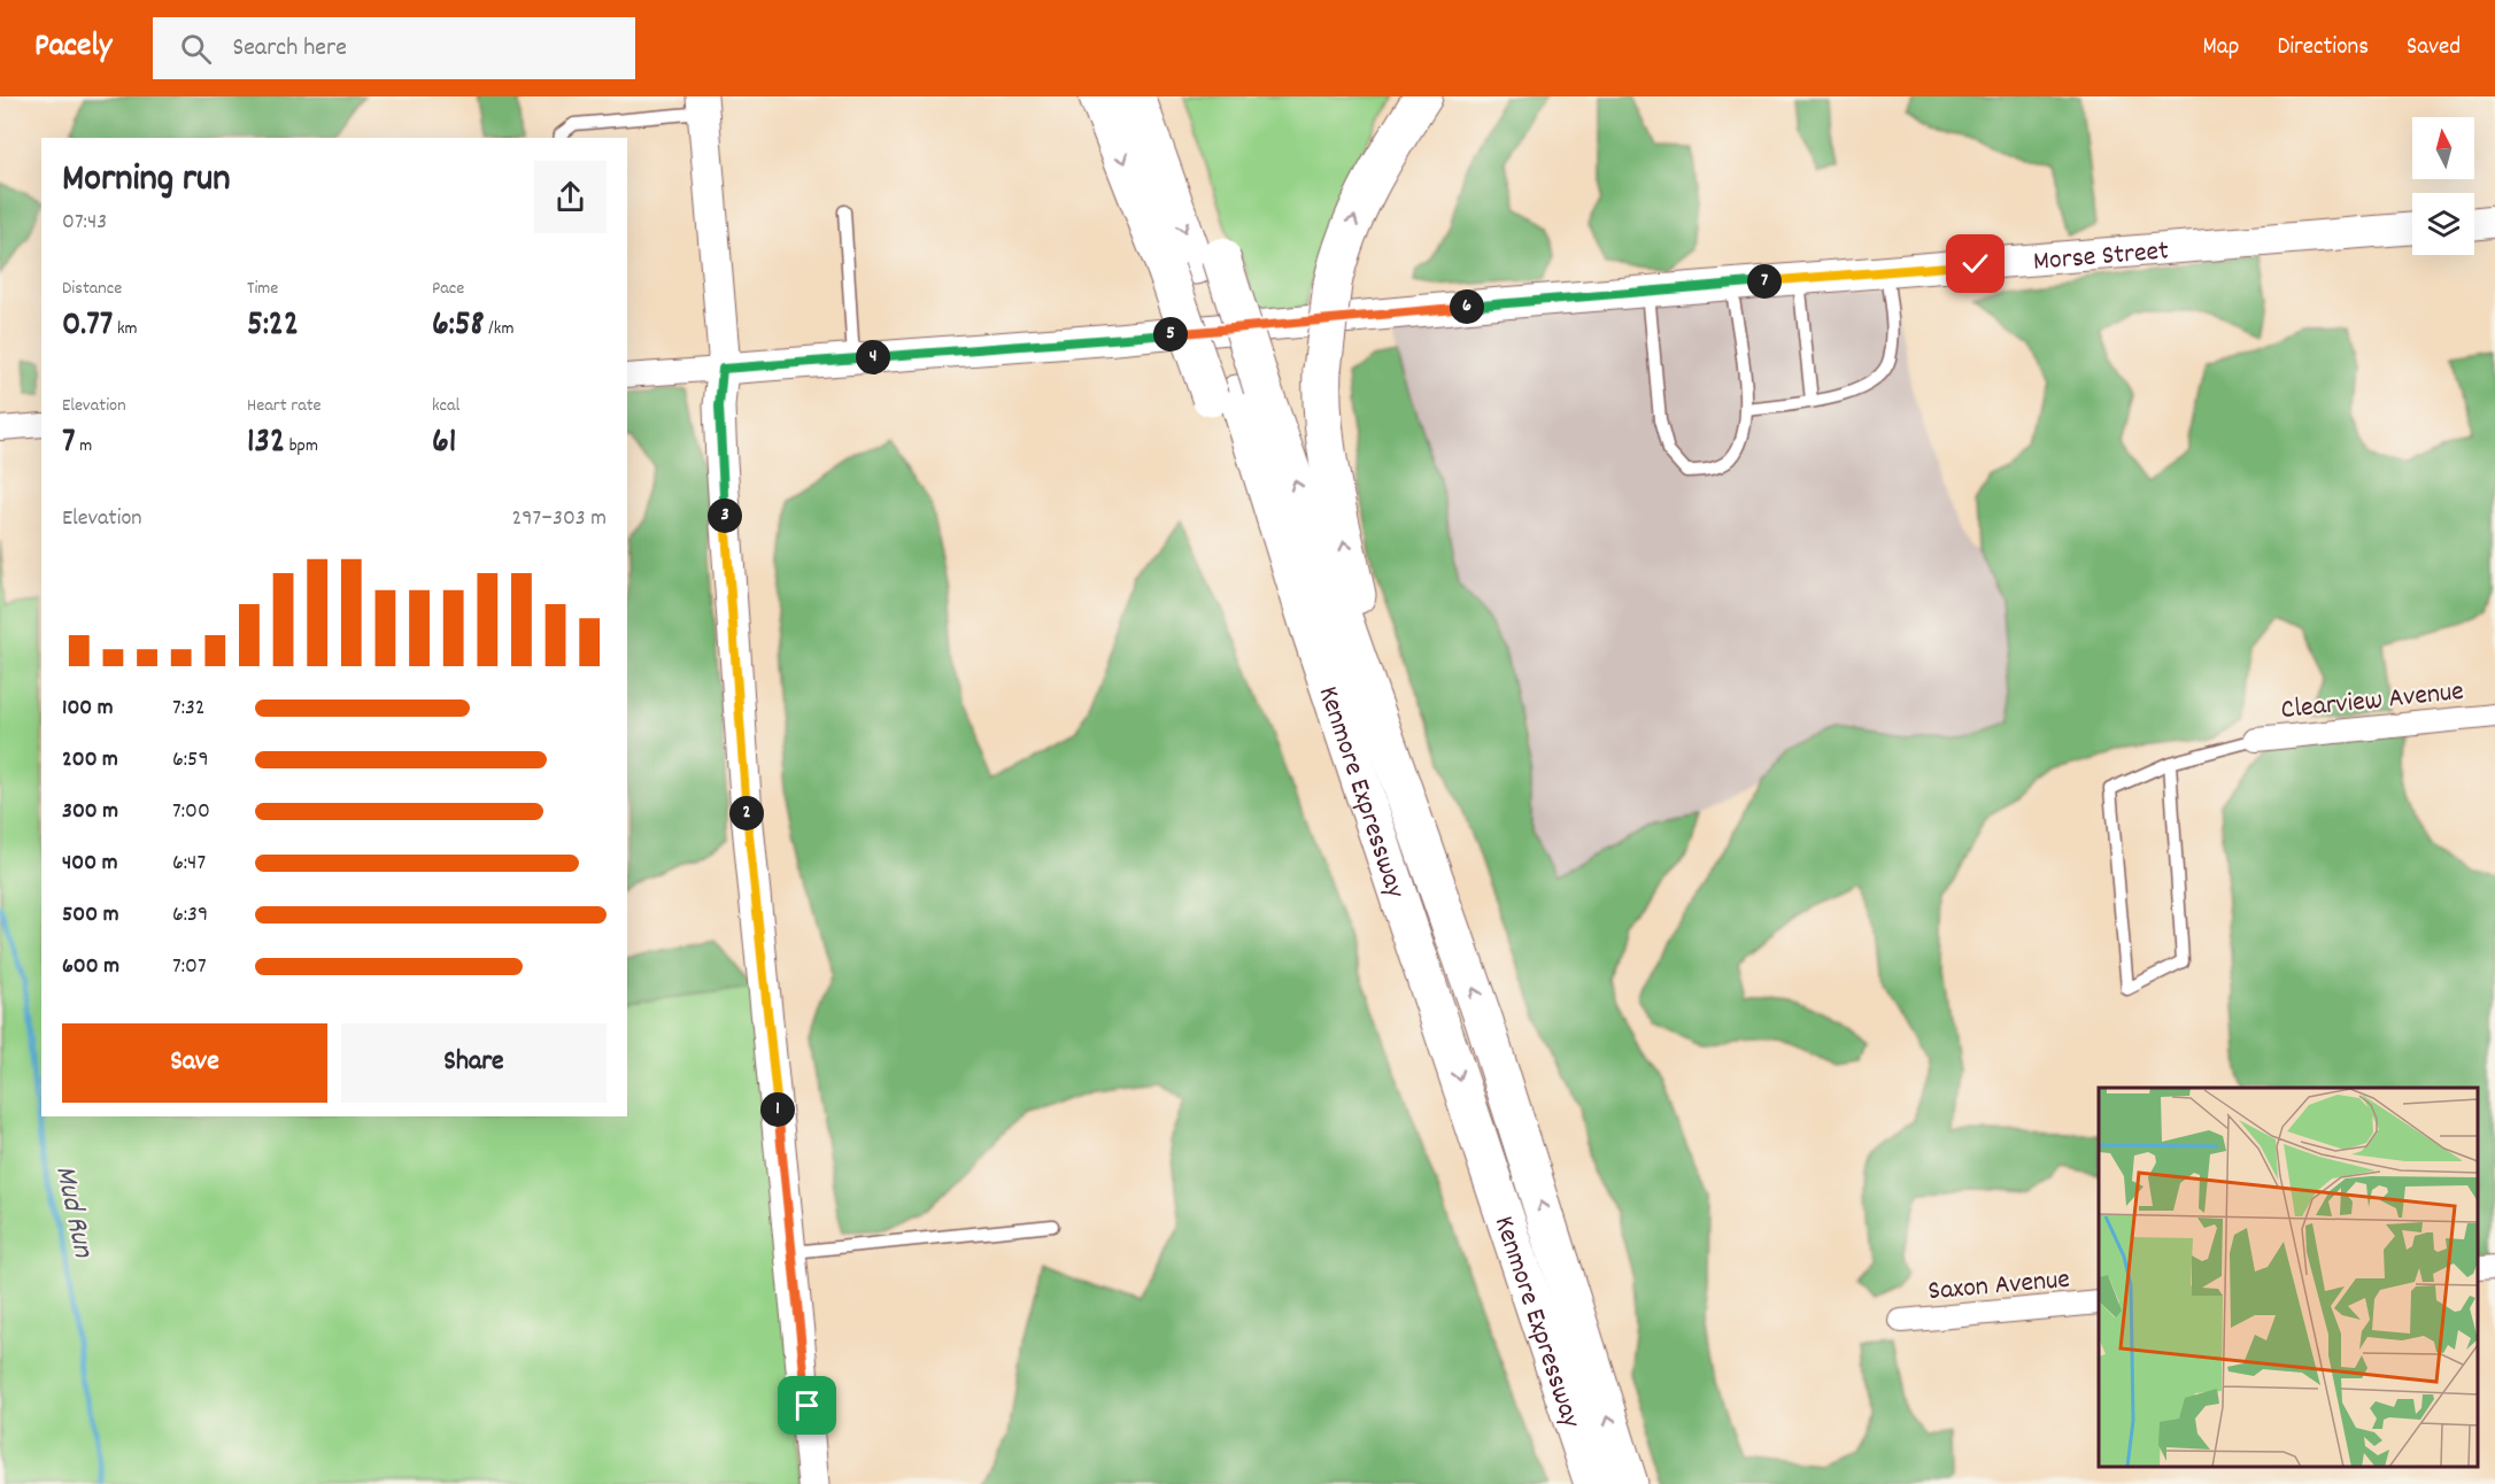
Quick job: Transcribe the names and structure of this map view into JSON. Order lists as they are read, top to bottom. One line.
{"streets":{"highway":["Kenmore Expressway"],"street":["Morse Street","Clearview Avenue","Saxon Avenue"]},"water":["Mud Run"],"north":"top","page":{"header":"Pacely","search":"Search here","nav":["Map","Directions","Saved"],"heading":["Morning run","07:43"],"stats":[["Distance","0.77 km"],["Time","5:22"],["Pace","6:58 /km"],["Elevation","7 m"],["Heart rate","132 bpm"],["kcal","61"]],"pins":["7","6","5","4","3","2","1"],"chart":["Elevation","297–303 m"],"list":[{"name":"100 m","note":"7:32"},{"name":"200 m","note":"6:59"},{"name":"300 m","note":"7:00"},{"name":"400 m","note":"6:47"},{"name":"500 m","note":"6:39"},{"name":"600 m","note":"7:07"}],"buttons":["Save","Share"]}}
